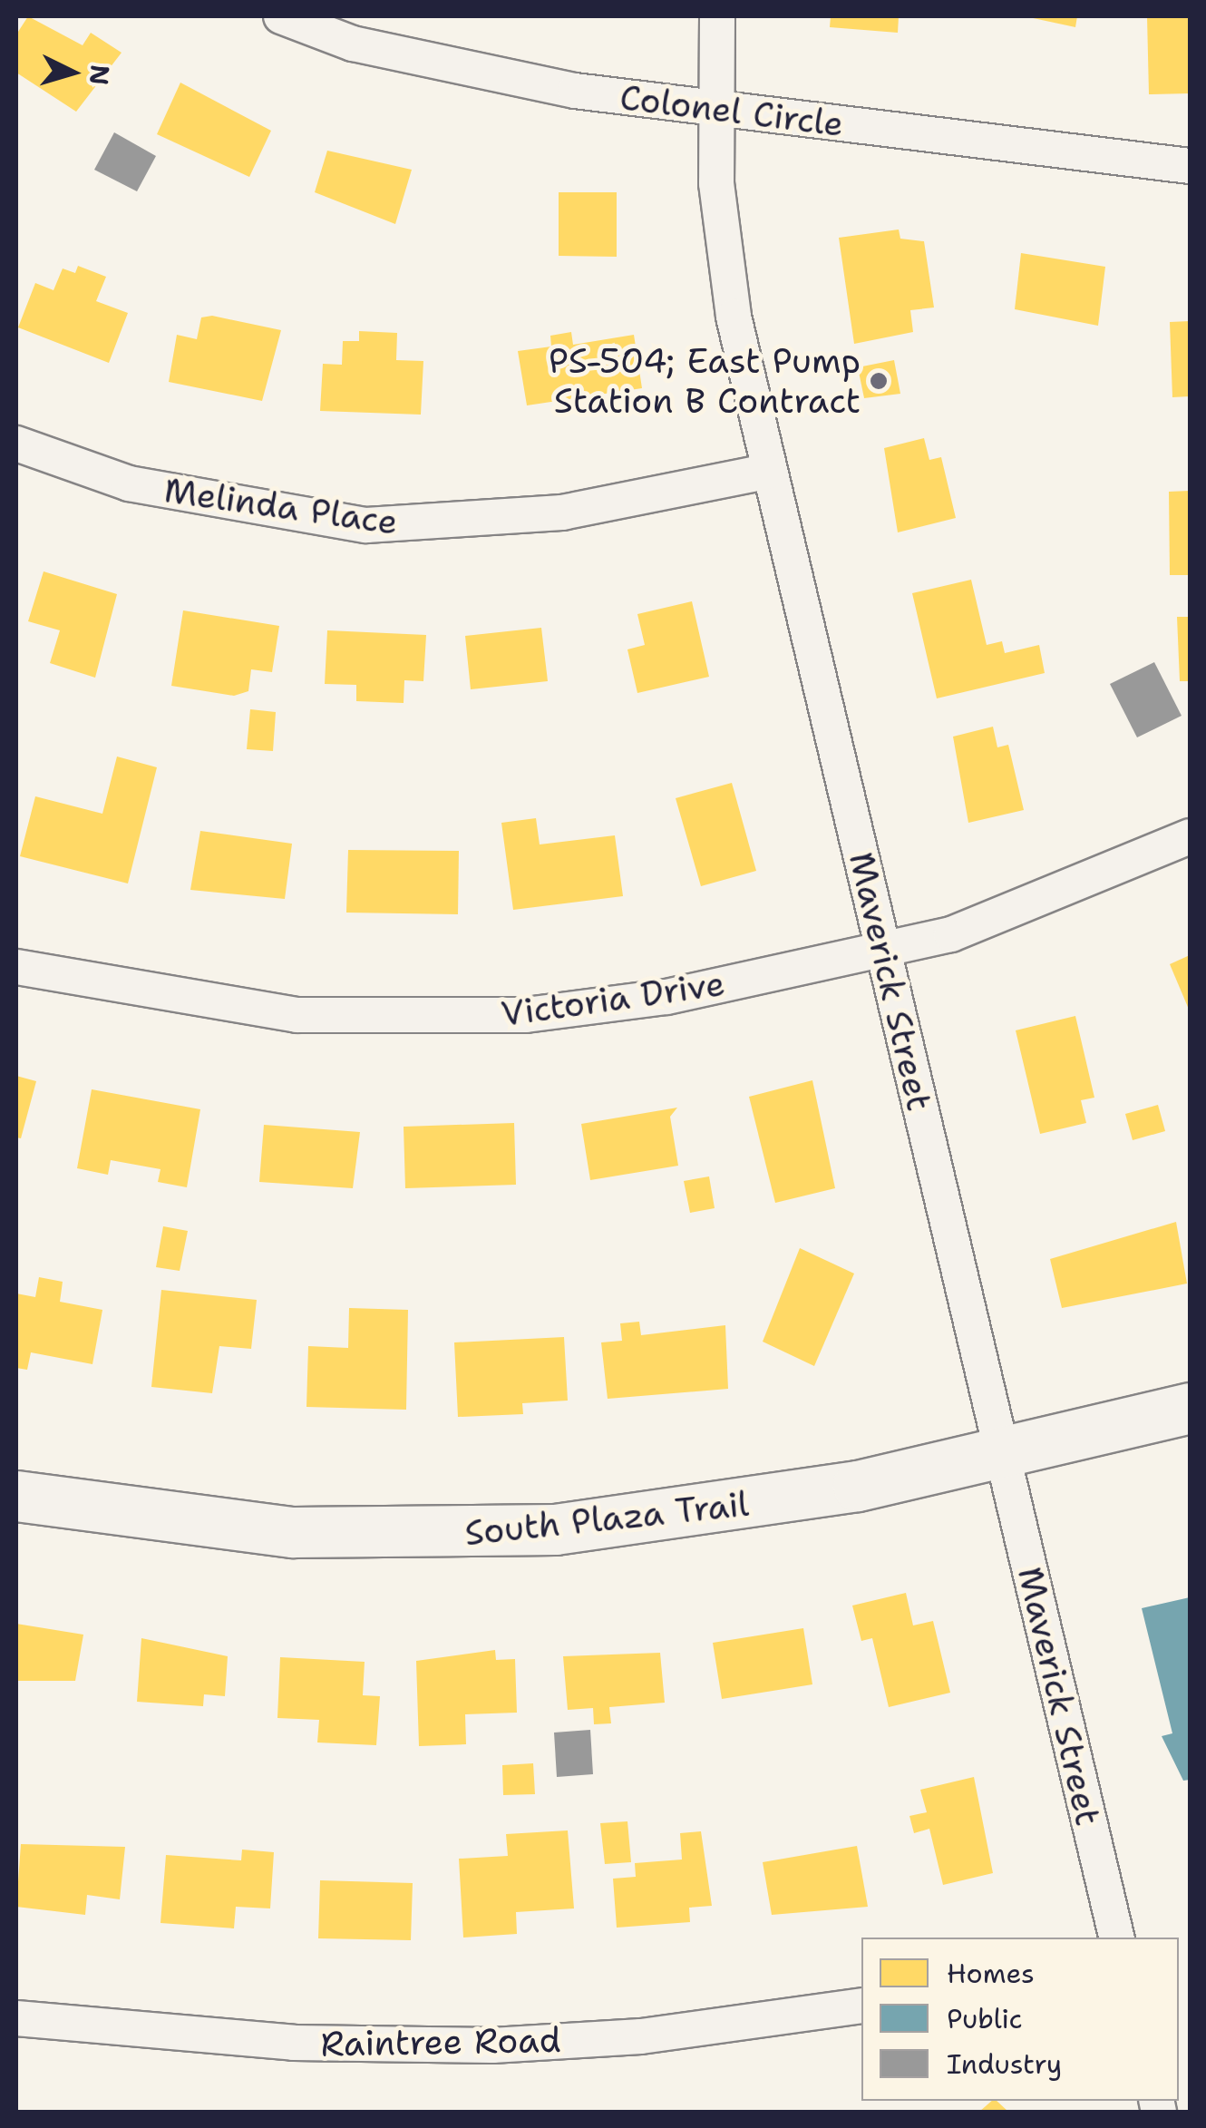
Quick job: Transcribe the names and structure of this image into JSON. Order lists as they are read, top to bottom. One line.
{"streets":{"main road":["South Plaza Trail"],"street":["Colonel Circle","Melinda Place","Maverick Street","Victoria Drive","Raintree Road"]},"crossings":[["Colonel Circle","Maverick Street"],["Melinda Place","Maverick Street"],["Maverick Street","Victoria Drive"],["Maverick Street","South Plaza Trail"]],"places":["PS-504; East Pump Station B Contract"],"legend":["Homes","Public","Industry"],"north":"right"}
